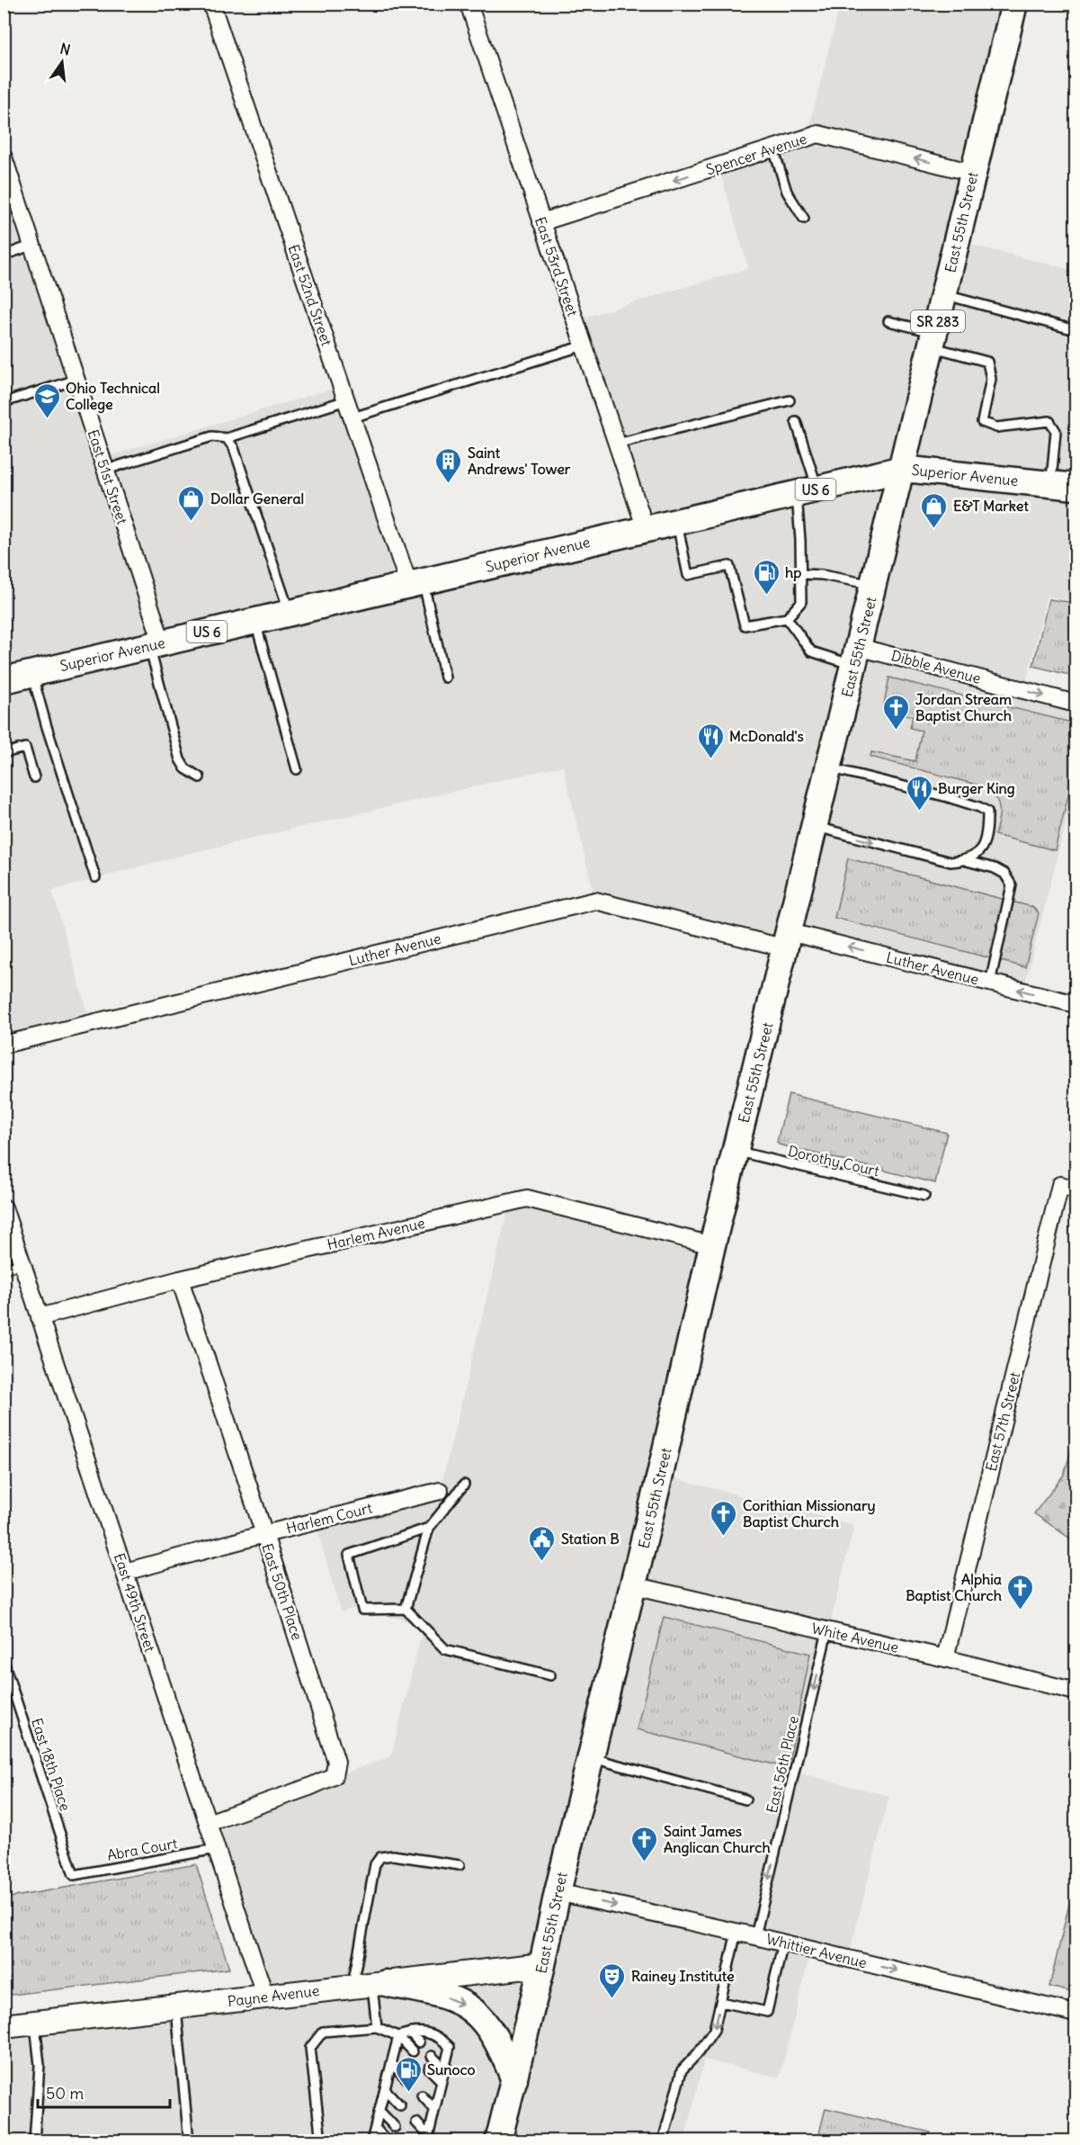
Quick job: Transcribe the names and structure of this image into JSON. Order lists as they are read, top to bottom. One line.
{"streets":{"main road":["East 55th Street","SR 283","Superior Avenue","US 6"],"street":["Spencer Avenue","East 53rd Street","East 52nd Street","East 51st Street","Dibble Avenue","Luther Avenue","Harlem Avenue","East 57th Street","Harlem Court","East 50th Place","East 49th Street","White Avenue","Whittier Avenue","Payne Avenue"],"lane":["Dorothy Court","East 18th Place","East 56th Place","Abra Court"]},"crossings":[["Spencer Avenue","East 55th Street"],["Spencer Avenue","East 53rd Street"],["East 55th Street","Superior Avenue"],["East 55th Street","Dibble Avenue"],["East 55th Street","Luther Avenue"],["East 55th Street","Dorothy Court"],["East 55th Street","Harlem Avenue"],["East 55th Street","White Avenue"],["East 55th Street","Whittier Avenue"],["East 55th Street","Payne Avenue"],["East 53rd Street","Superior Avenue"],["East 52nd Street","Superior Avenue"],["Superior Avenue","East 51st Street"],["Harlem Avenue","East 50th Place"],["Harlem Avenue","East 49th Street"],["East 57th Street","White Avenue"],["Harlem Court","East 50th Place"],["Harlem Court","East 49th Street"],["East 50th Place","East 49th Street"],["East 49th Street","Abra Court"],["East 49th Street","Payne Avenue"],["White Avenue","East 56th Place"],["East 18th Place","Abra Court"],["East 56th Place","Whittier Avenue"]],"one_way":["Spencer Avenue","Dibble Avenue","East 56th Place","Whittier Avenue"],"places":{"school or university":["Ohio Technical College"],"building":["Saint Andrews' Tower"],"shop":["Dollar General","E&T Market"],"fuel station":["hp","Sunoco"],"church":["Jordan Stream Baptist Church","Corithian Missionary Baptist Church","Alphia Baptist Church","Saint James Anglican Church"],"restaurant":["McDonald's","Burger King"],"public building":["Station B"],"theatre":["Rainey Institute"]},"scale_bar":"50 m","north":"top"}
